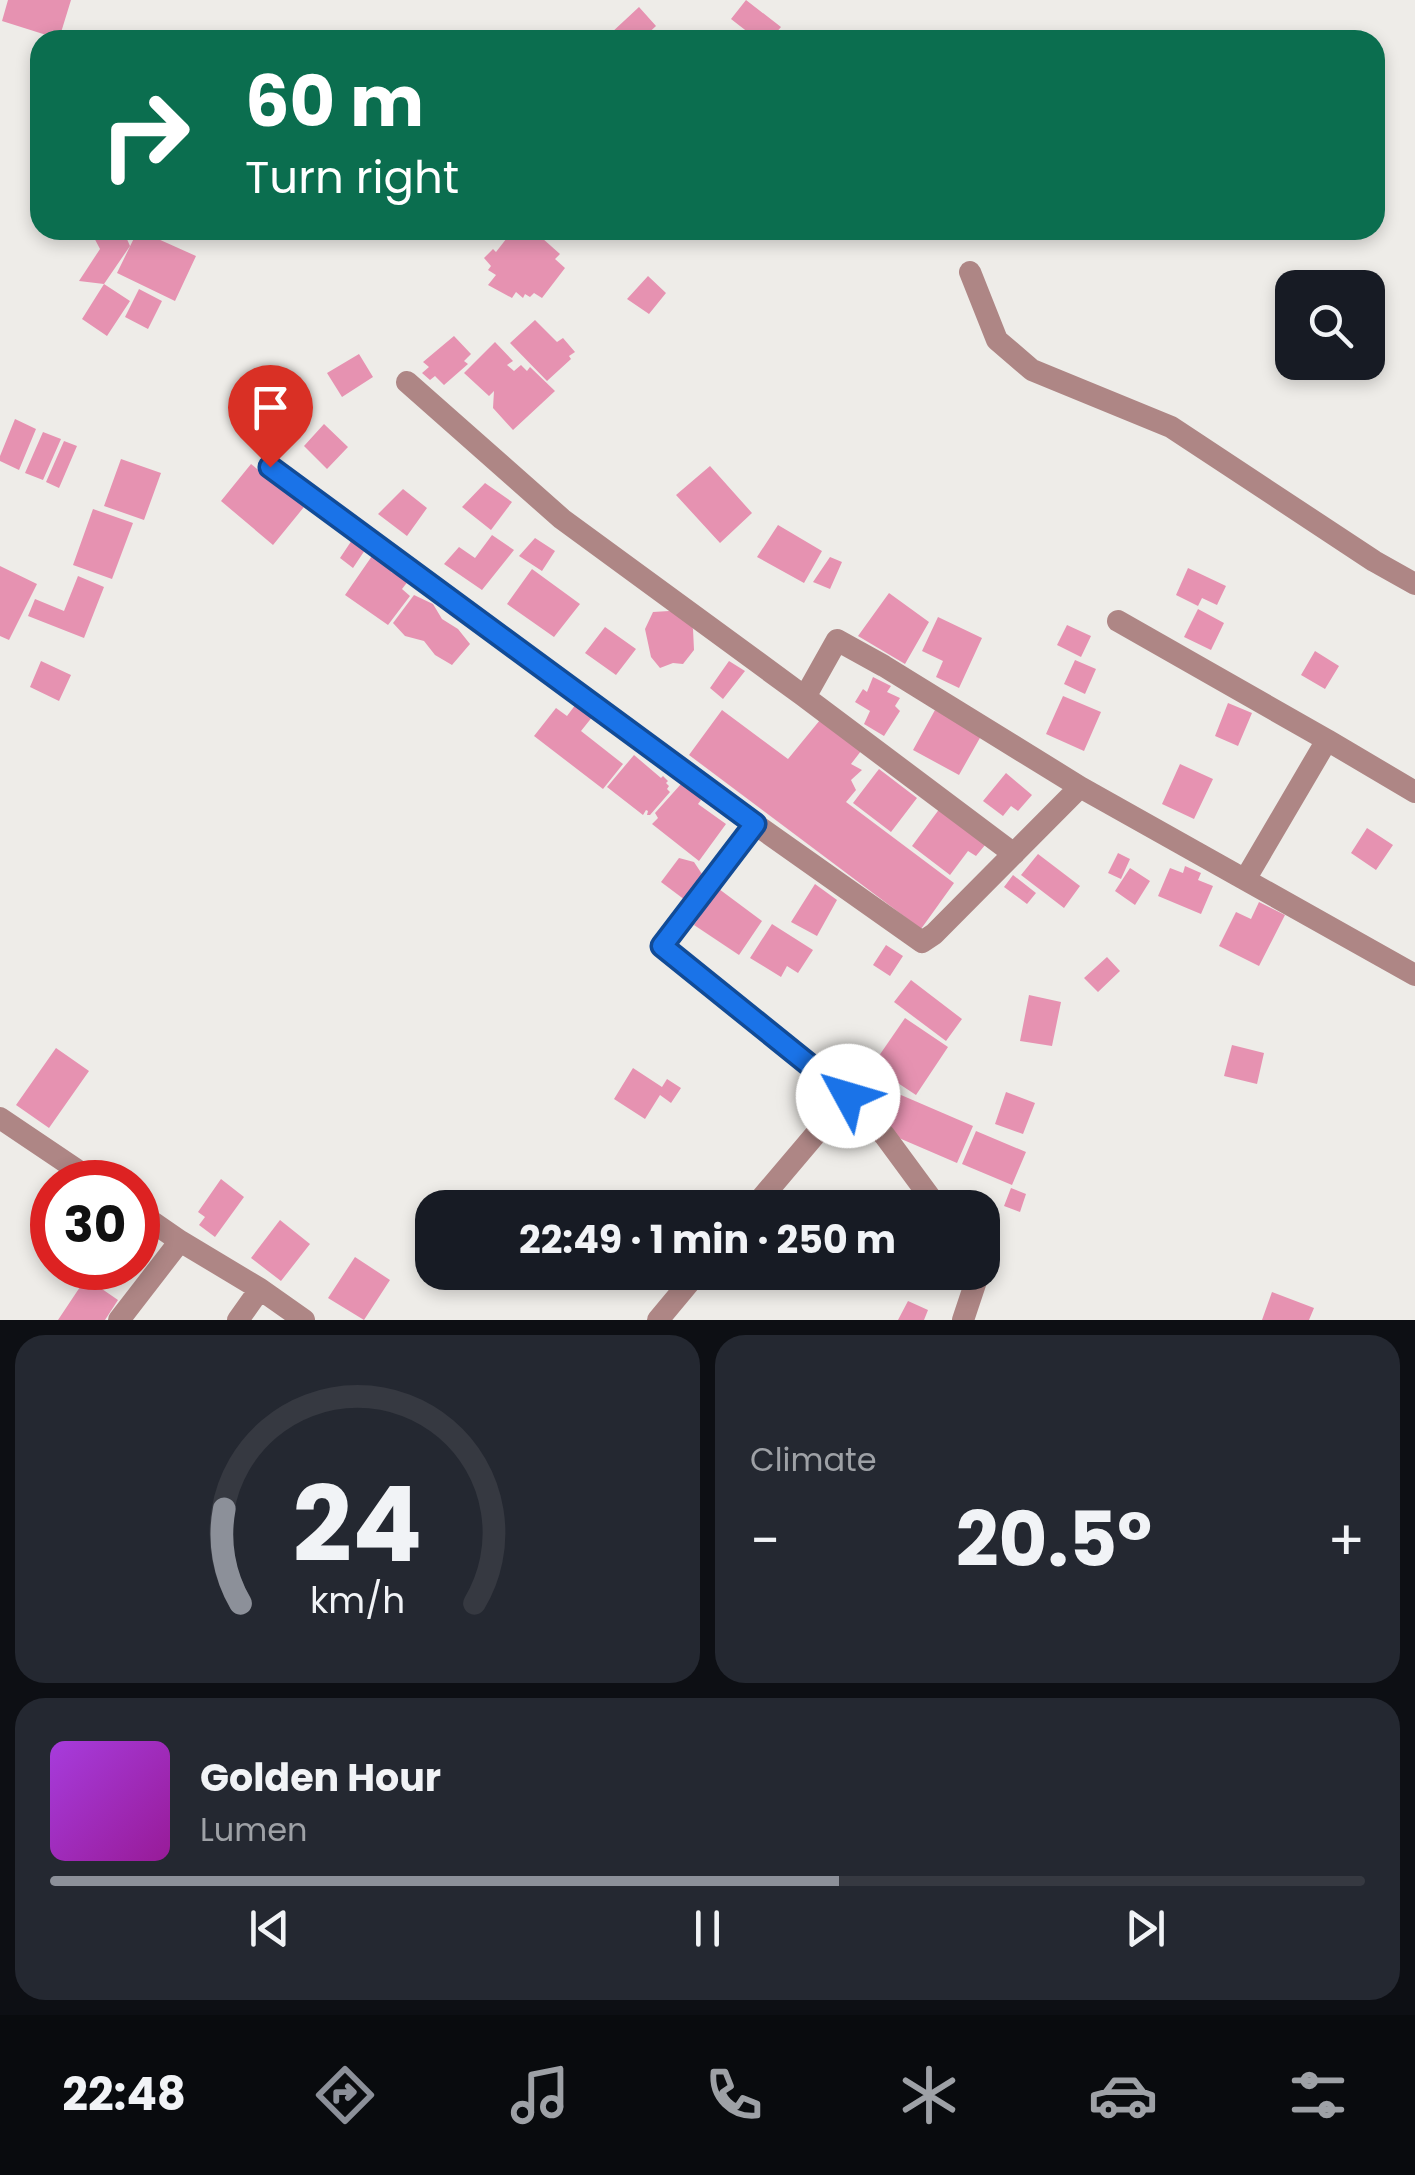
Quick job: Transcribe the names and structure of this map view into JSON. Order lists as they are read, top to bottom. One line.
{"page":{"turn":["60 m","Turn right"],"limit":"30","trip":"22:49 · 1 min · 250 m","tile":"Climate","heat":["−","20.5°","+"],"song":["Golden Hour","Lumen"],"tabs":"22:48","gauge":["24","km/h"]}}
